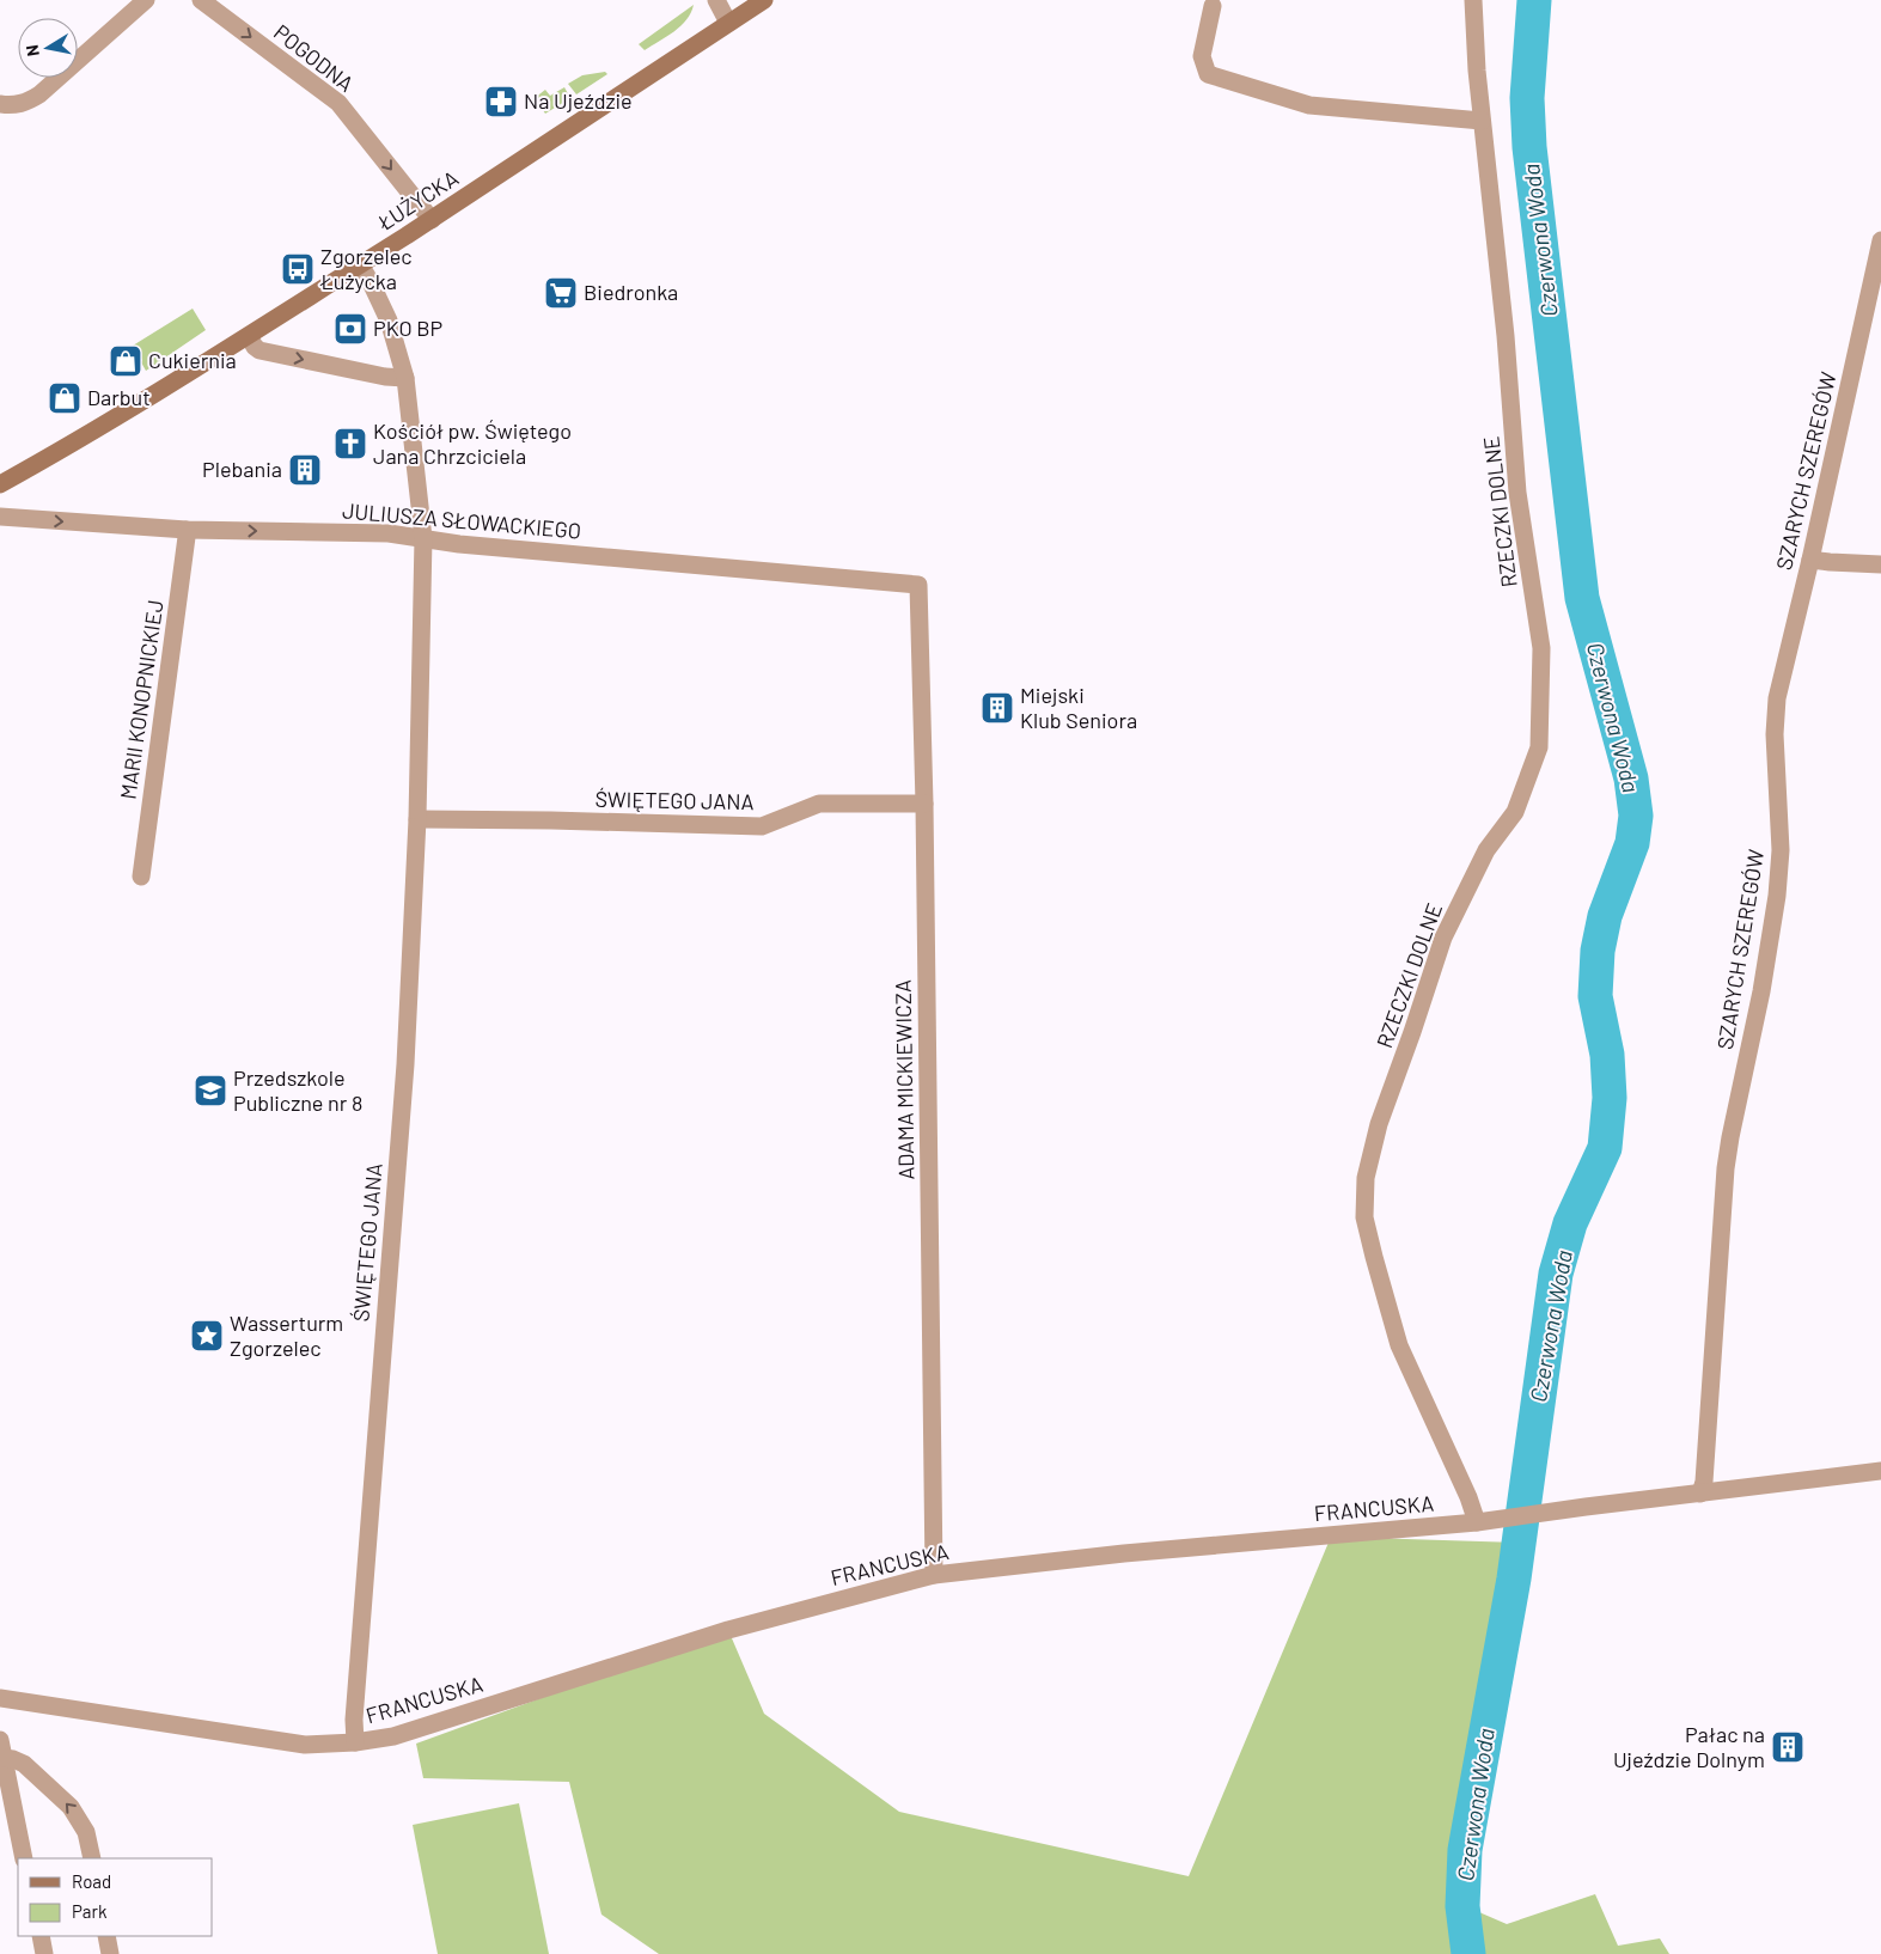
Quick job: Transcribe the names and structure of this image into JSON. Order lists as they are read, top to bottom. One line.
{"streets":{"main road":["ŁUŻYCKA"],"street":["POGODNA","SZARYCH SZEREGÓW","RZECZKI DOLNE","JULIUSZA SŁOWACKIEGO","MARII KONOPNICKIEJ","ŚWIĘTEGO JANA","ADAMA MICKIEWICZA","FRANCUSKA"]},"crossings":[["POGODNA","ŁUŻYCKA"],["ŁUŻYCKA","ŚWIĘTEGO JANA"],["SZARYCH SZEREGÓW","FRANCUSKA"],["RZECZKI DOLNE","FRANCUSKA"],["JULIUSZA SŁOWACKIEGO","MARII KONOPNICKIEJ"],["JULIUSZA SŁOWACKIEGO","ŚWIĘTEGO JANA"],["JULIUSZA SŁOWACKIEGO","ADAMA MICKIEWICZA"],["ŚWIĘTEGO JANA","ADAMA MICKIEWICZA"],["ŚWIĘTEGO JANA","FRANCUSKA"],["ADAMA MICKIEWICZA","FRANCUSKA"]],"one_way":["POGODNA","JULIUSZA SŁOWACKIEGO"],"water":["Czerwona Woda"],"places":{"pharmacy":["Na Ujeździe"],"bus stop":["Zgorzelec Łużycka"],"supermarket":["Biedronka"],"bank":["PKO BP"],"shop":["Cukiernia","Darbut"],"church":["Kościół pw. Świętego Jana Chrzciciela"],"building":["Plebania","Miejski Klub Seniora","Pałac na Ujeździe Dolnym"],"school or university":["Przedszkole Publiczne nr 8"],"place":["Wasserturm Zgorzelec"]},"legend":["Road","Park"],"north":"left"}
